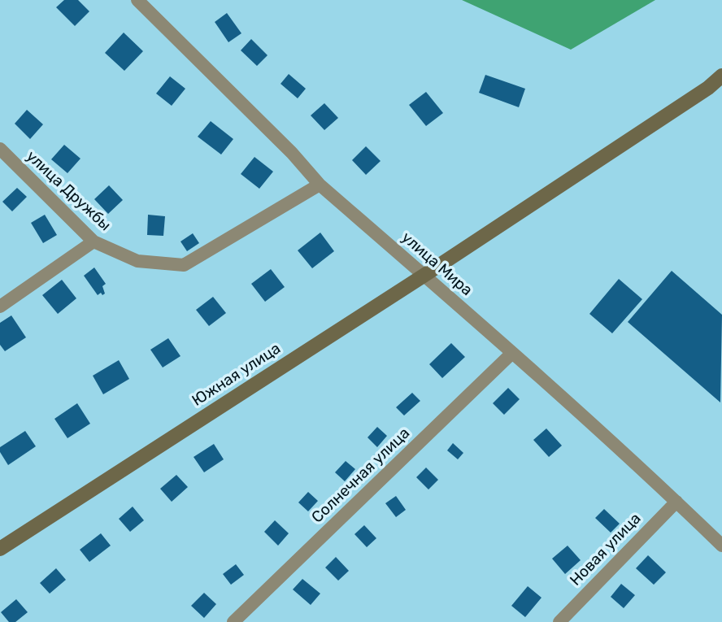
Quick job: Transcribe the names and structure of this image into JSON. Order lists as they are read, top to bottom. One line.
{"streets":{"main road":["Южная улица"],"street":["улица Дружбы","улица Мира","Солнечная улица","Новая улица"]},"crossings":[["улица Дружбы","улица Мира"],["улица Мира","Южная улица"],["улица Мира","Солнечная улица"],["улица Мира","Новая улица"]]}
